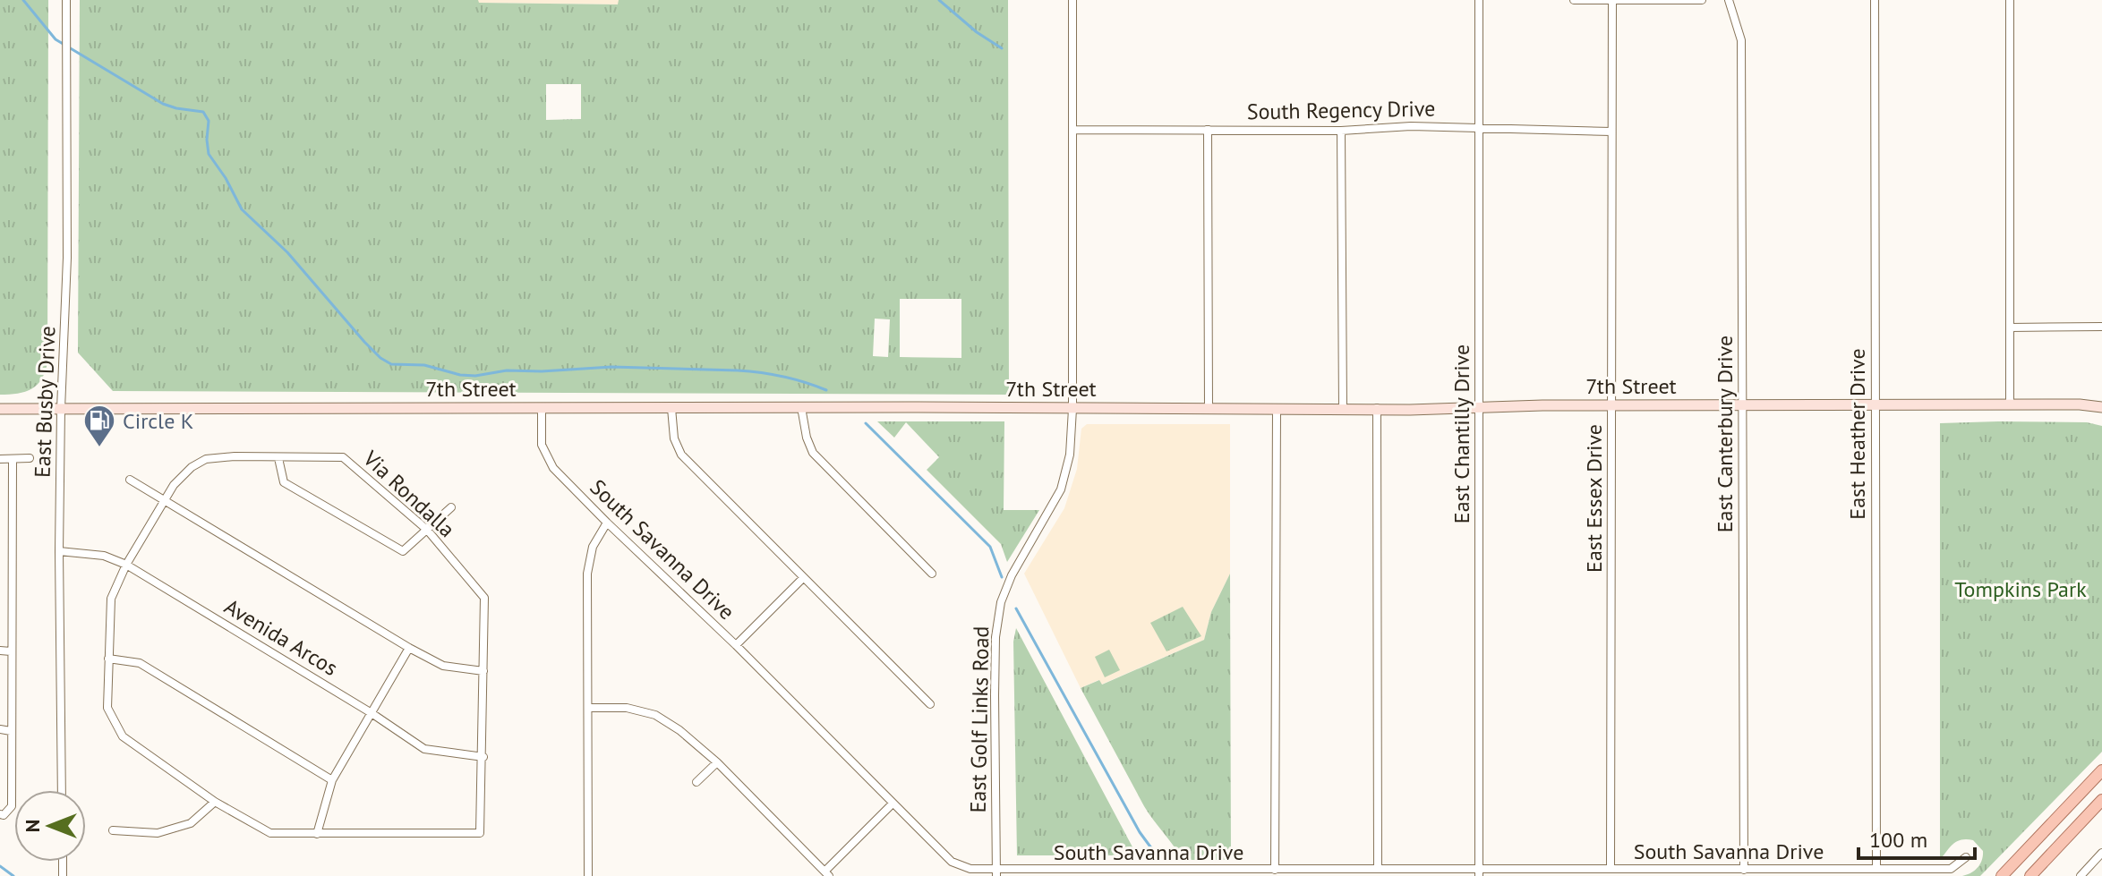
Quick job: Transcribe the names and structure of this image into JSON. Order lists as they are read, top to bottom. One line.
{"streets":{"main road":["7th Street"],"street":["South Regency Drive","East Busby Drive","East Chantilly Drive","East Canterbury Drive","East Heather Drive","Via Rondalla","East Essex Drive","South Savanna Drive","Avenida Arcos","East Golf Links Road"]},"crossings":[["South Regency Drive","East Chantilly Drive"],["South Regency Drive","East Essex Drive"],["South Regency Drive","East Golf Links Road"],["7th Street","East Busby Drive"],["7th Street","East Chantilly Drive"],["7th Street","East Canterbury Drive"],["7th Street","East Heather Drive"],["7th Street","East Essex Drive"],["7th Street","South Savanna Drive"],["7th Street","East Golf Links Road"],["East Busby Drive","Avenida Arcos"],["East Chantilly Drive","South Savanna Drive"],["East Canterbury Drive","South Savanna Drive"],["East Heather Drive","South Savanna Drive"],["Via Rondalla","Avenida Arcos"],["East Essex Drive","South Savanna Drive"],["South Savanna Drive","East Golf Links Road"]],"parks":["Tompkins Park"],"places":{"fuel station":["Circle K"]},"scale_bar":"100 m","north":"left"}
